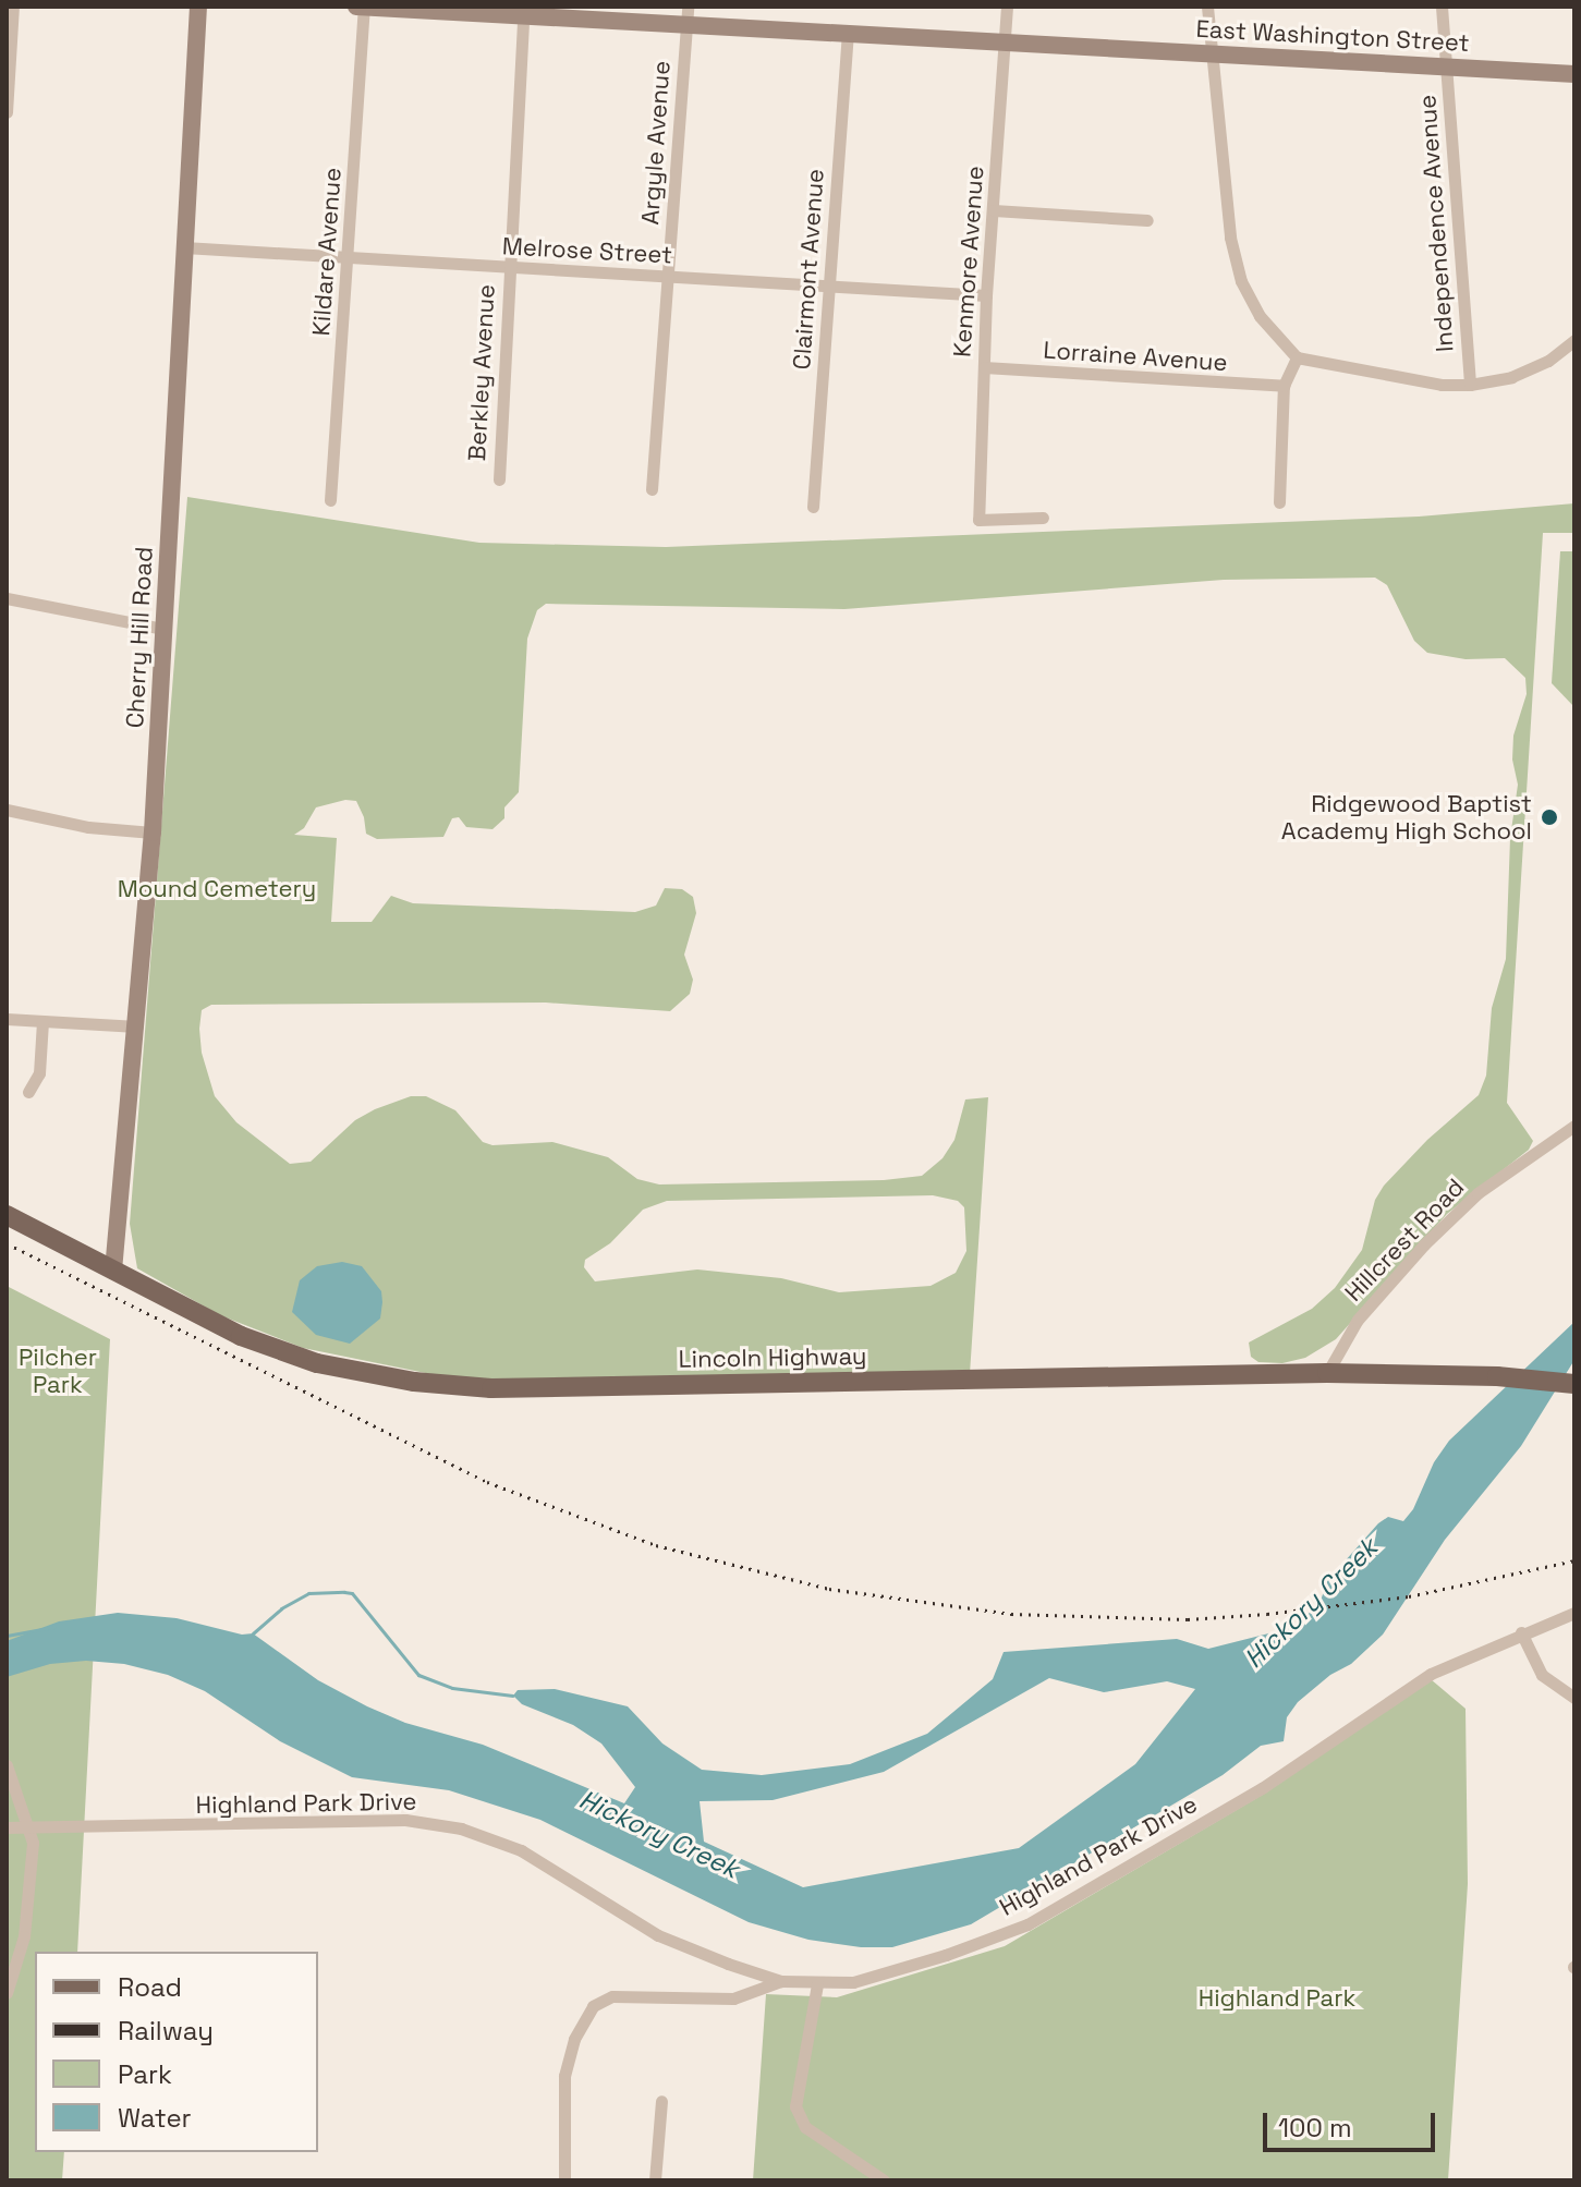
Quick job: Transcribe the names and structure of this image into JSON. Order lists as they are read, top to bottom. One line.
{"streets":{"main road":["Lincoln Highway"],"street":["East Washington Street","Argyle Avenue","Independence Avenue","Melrose Street","Kildare Avenue","Kenmore Avenue","Clairmont Avenue","Lorraine Avenue","Berkley Avenue","Cherry Hill Road","Hillcrest Road","Highland Park Drive"]},"crossings":[["East Washington Street","Argyle Avenue"],["East Washington Street","Independence Avenue"],["East Washington Street","Kildare Avenue"],["East Washington Street","Kenmore Avenue"],["East Washington Street","Clairmont Avenue"],["East Washington Street","Berkley Avenue"],["Argyle Avenue","Melrose Street"],["Melrose Street","Kildare Avenue"],["Melrose Street","Kenmore Avenue"],["Melrose Street","Clairmont Avenue"],["Melrose Street","Berkley Avenue"],["Melrose Street","Cherry Hill Road"],["Kenmore Avenue","Lorraine Avenue"],["Cherry Hill Road","Lincoln Highway"],["Hillcrest Road","Lincoln Highway"]],"water":["Hickory Creek"],"parks":["Mound Cemetery","Pilcher Park","Highland Park"],"places":["Ridgewood Baptist Academy High School"],"legend":["Road","Railway","Park","Water"],"scale_bar":"100 m"}
